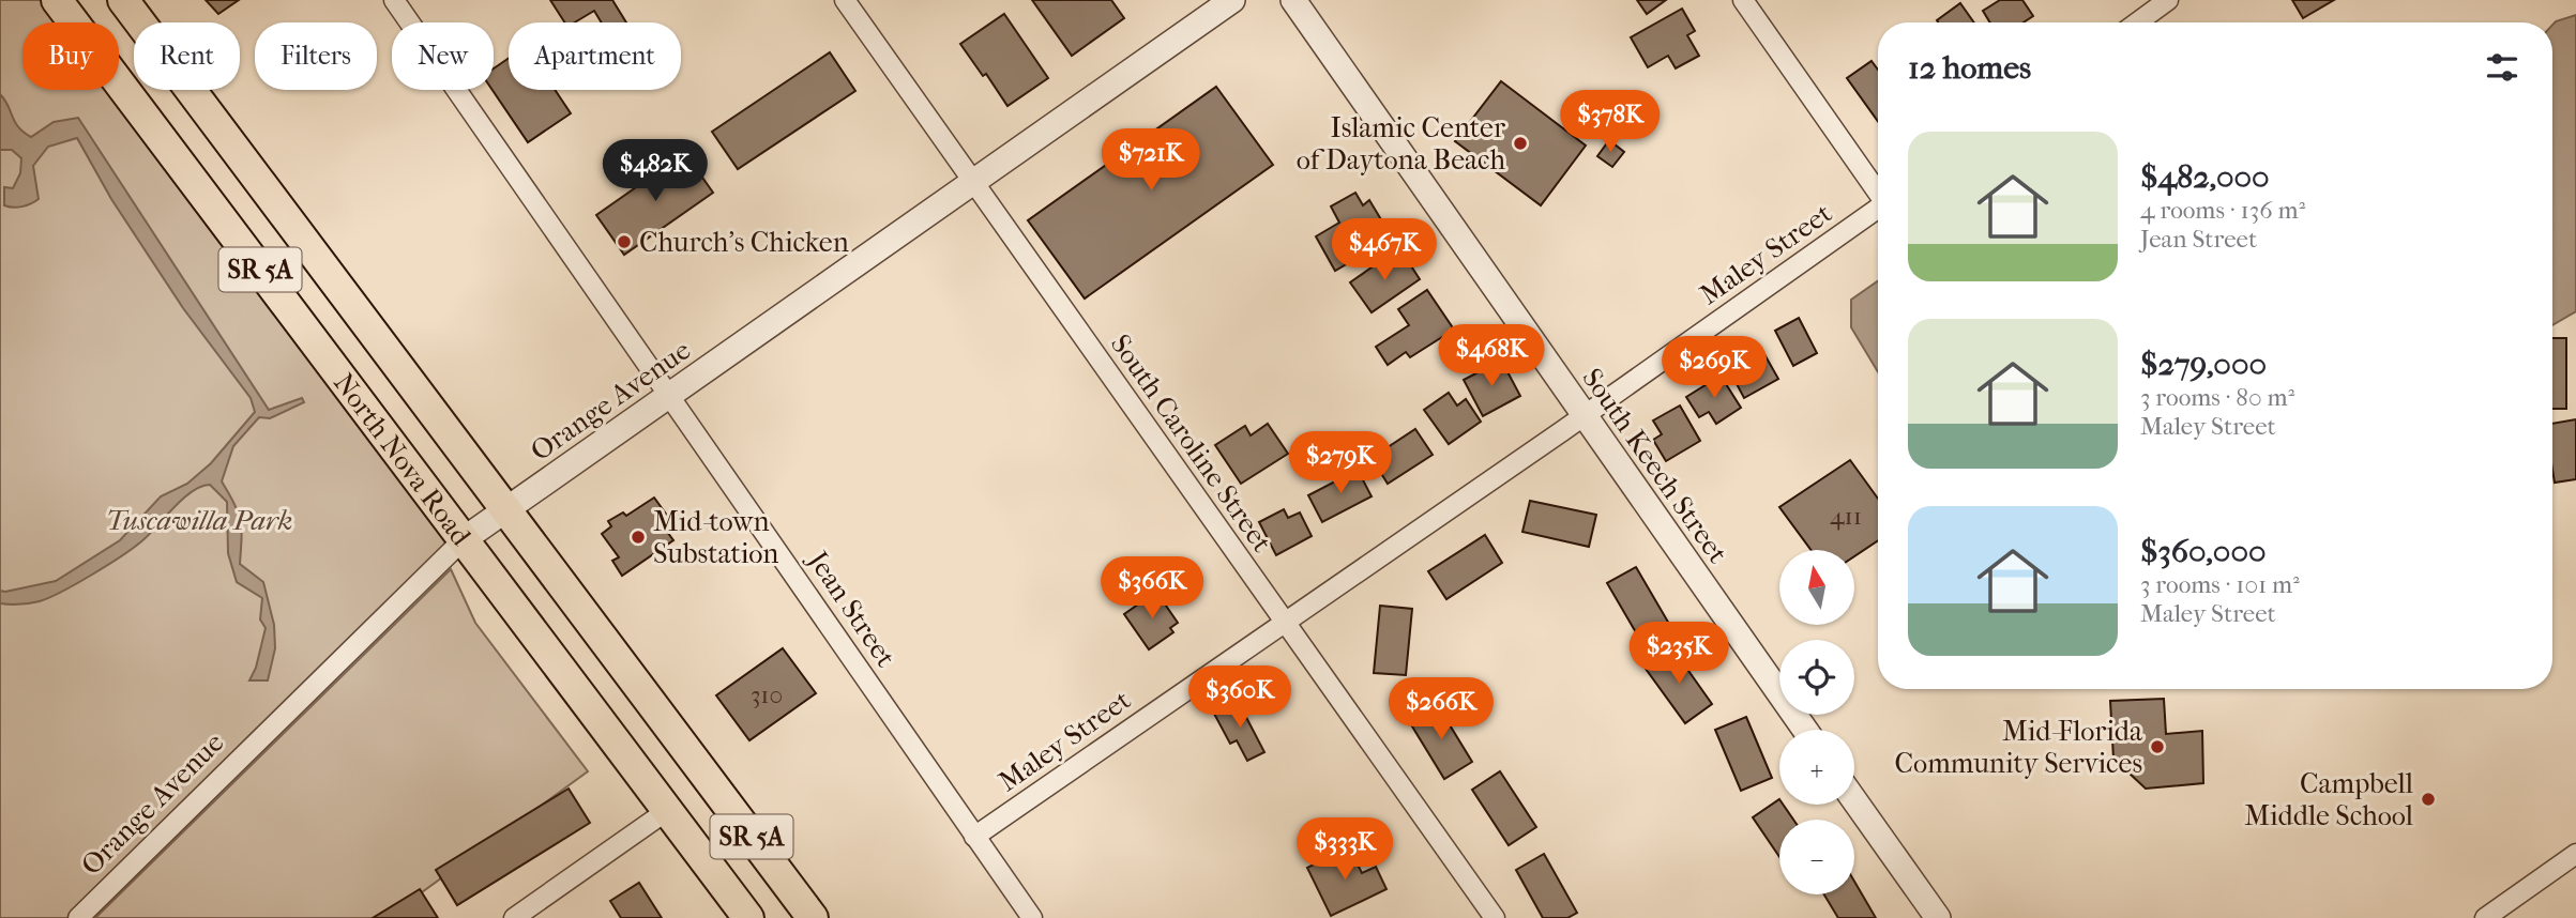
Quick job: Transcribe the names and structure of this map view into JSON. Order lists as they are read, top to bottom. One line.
{"streets":{"main road":["SR 5A","North Nova Road"],"street":["Maley Street","Orange Avenue","South Caroline Street","South Keech Street","Jean Street"]},"crossings":[["Maley Street","South Caroline Street"],["Maley Street","South Keech Street"],["Maley Street","Jean Street"],["Orange Avenue","South Caroline Street"],["Orange Avenue","North Nova Road"],["Orange Avenue","Jean Street"]],"parks":["Tuscawilla Park"],"places":["Islamic Center of Daytona Beach","Church's Chicken","Mid-town Substation","Mid-Florida Community Services","Campbell Middle School"],"house_numbers":["411","310"],"north":"top","page":{"chip":["Buy","Rent","Filters","New","Apartment"],"heading":"12 homes","price":["$378K","$721K","$482K","$467K","$468K","$269K","$279K","$366K","$235K","$360K","$266K","$333K"],"list":[{"name":"$482,000","note":"4 rooms · 136 m² · Jean Street"},{"name":"$279,000","note":"3 rooms · 80 m² · Maley Street"},{"name":"$360,000","note":"3 rooms · 101 m² · Maley Street"}],"map_buttons":["+","−"]}}
